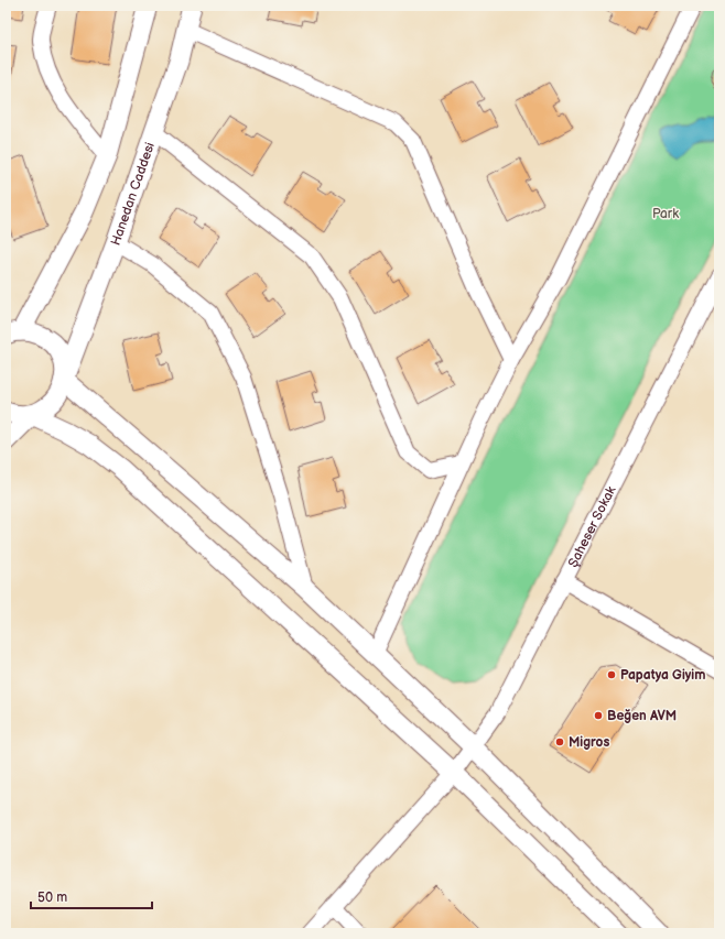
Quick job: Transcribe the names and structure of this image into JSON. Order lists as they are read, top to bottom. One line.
{"streets":{"street":["Hanedan Caddesi","Şaheser Sokak"]},"parks":["Park"],"places":["Papatya Giyim","Beğen AVM","Migros"],"scale_bar":"50 m"}
